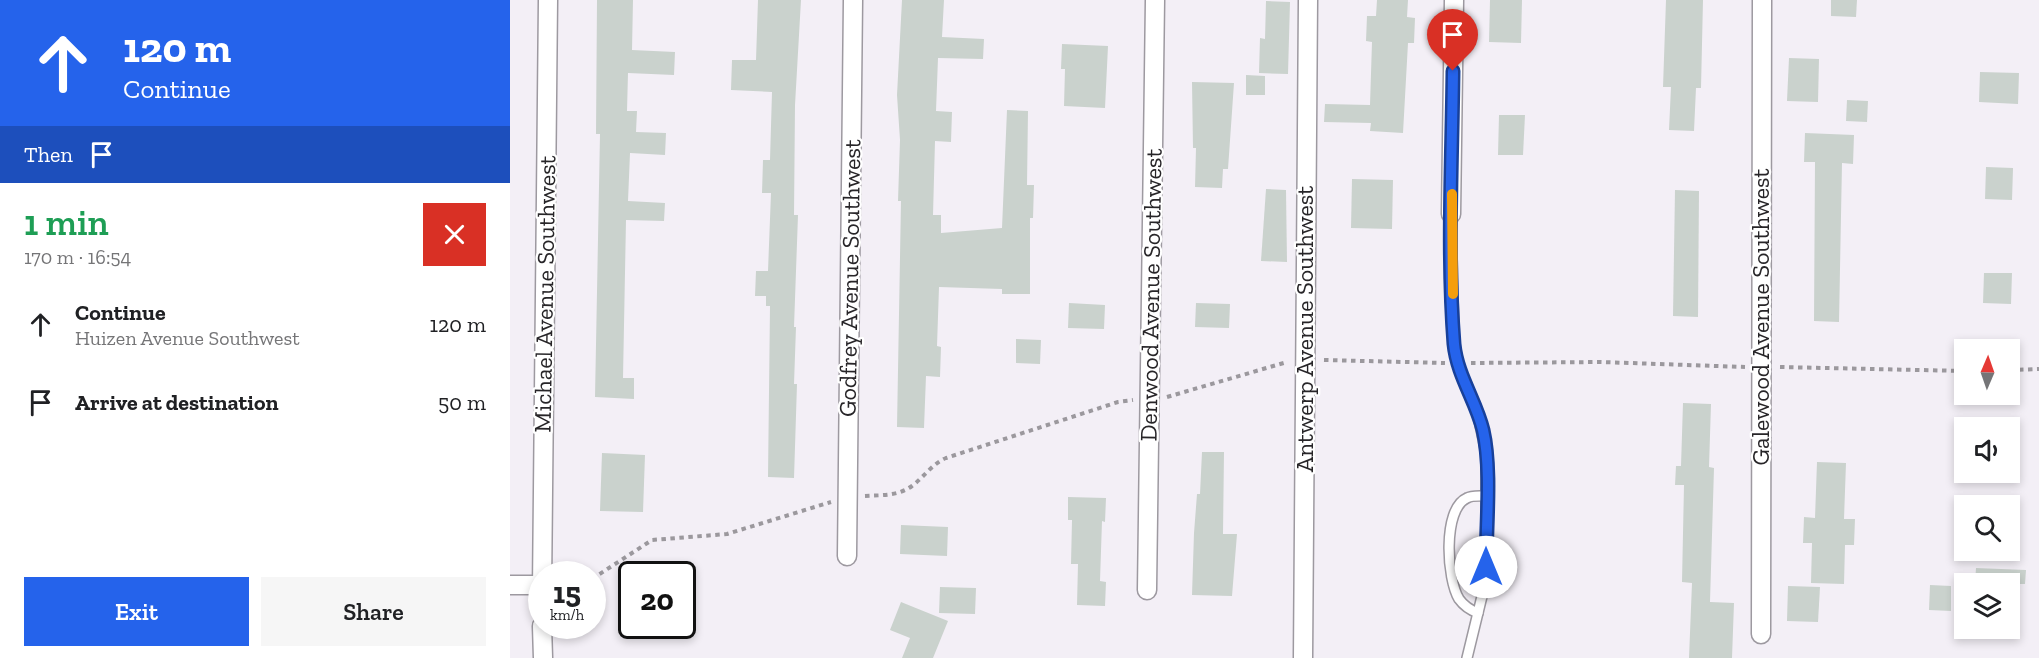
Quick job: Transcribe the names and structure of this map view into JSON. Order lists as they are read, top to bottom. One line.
{"streets":{"street":["Godfrey Avenue Southwest","Michael Avenue Southwest","Denwood Avenue Southwest","Galewood Avenue Southwest","Antwerp Avenue Southwest"]},"north":"top","page":{"turn":["120 m","Continue"],"then":"Then","heading":["1 min","170 m · 16:54"],"list":[{"name":"Continue","note":"Huizen Avenue Southwest","value":"120 m"},{"name":"Arrive at destination","value":"50 m"}],"speed":"15 km/h","limit":"20","buttons":["Exit","Share"]}}
